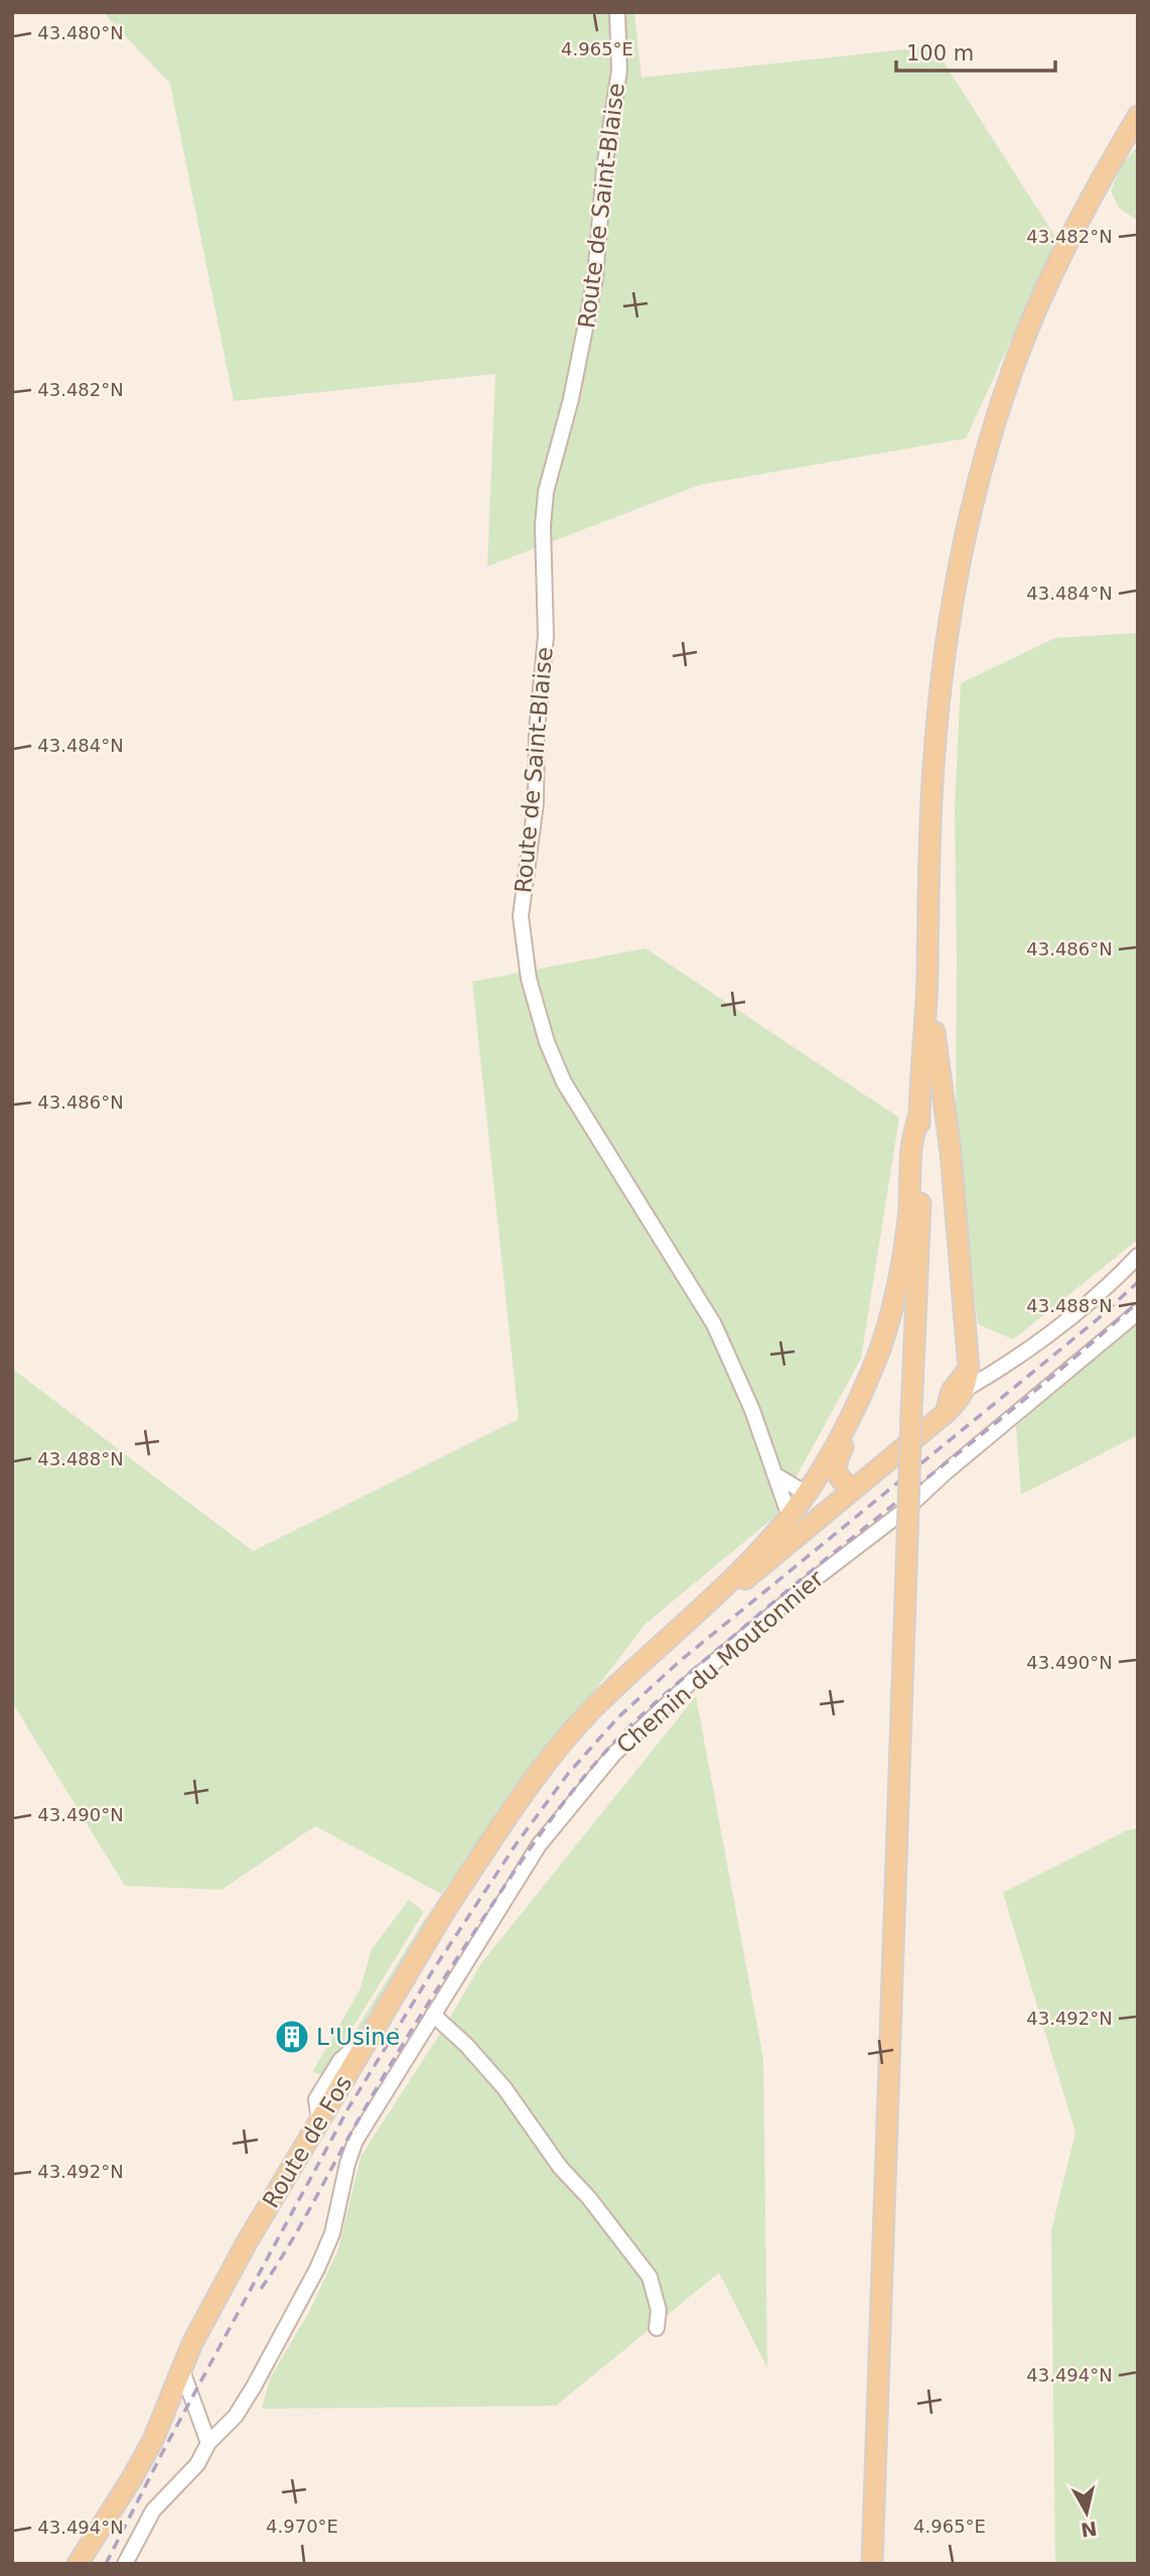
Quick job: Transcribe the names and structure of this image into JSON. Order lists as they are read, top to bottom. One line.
{"streets":{"main road":["Route de Fos"],"street":["Route de Saint-Blaise","Chemin du Moutonnier"]},"places":{"building":["L'Usine"]},"scale_bar":"100 m","north":"bottom","coordinates":["43.480°N","4.965°E","43.482°N","43.484°N","43.486°N","43.488°N","43.490°N","43.492°N","43.494°N","4.970°E"]}
